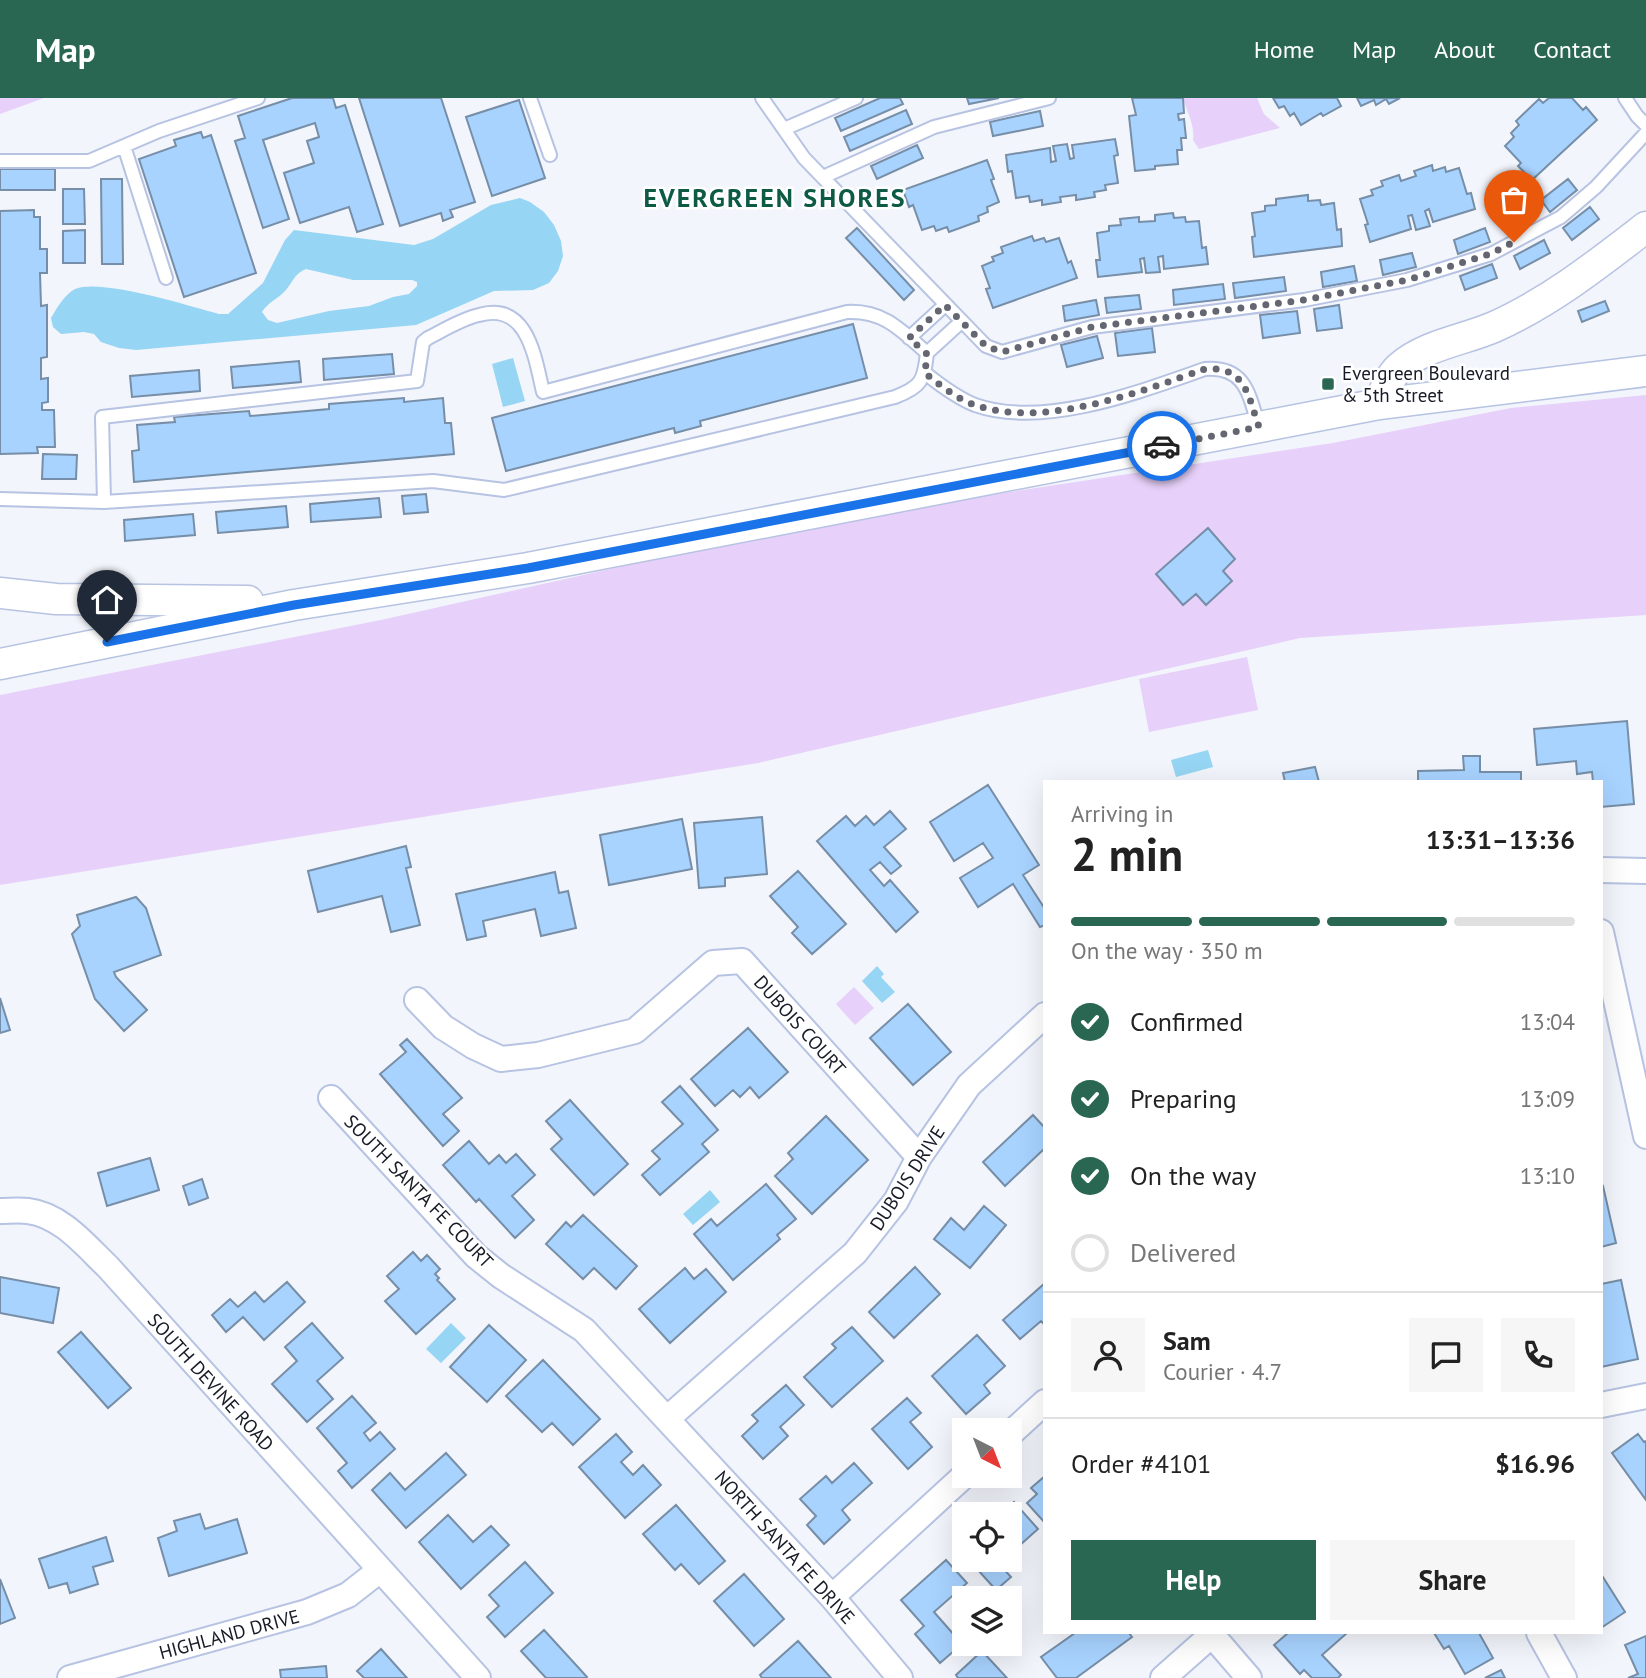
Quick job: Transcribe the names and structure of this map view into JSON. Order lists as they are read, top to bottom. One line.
{"streets":{"street":["DUBOIS COURT","DUBOIS DRIVE","SOUTH SANTA FE COURT","SOUTH DEVINE ROAD","NORTH SANTA FE DRIVE","HIGHLAND DRIVE"]},"crossings":[["DUBOIS COURT","DUBOIS DRIVE"],["DUBOIS DRIVE","SOUTH SANTA FE COURT"],["DUBOIS DRIVE","NORTH SANTA FE DRIVE"],["SOUTH SANTA FE COURT","NORTH SANTA FE DRIVE"],["SOUTH DEVINE ROAD","HIGHLAND DRIVE"]],"districts":["EVERGREEN SHORES"],"places":{"transit":["Evergreen Boulevard & 5th Street"]},"north":"bottom right","page":{"header":"Map","nav":["Home","Map","About","Contact"],"heading":["2 min","Arriving in","13:31–13:36"],"panel":["Sam","Courier · 4.7","Order #4101","$16.96"],"bar":"On the way · 350 m","list":[["Confirmed","13:04"],["Preparing","13:09"],["On the way","13:10"],"Delivered"],"buttons":["Help","Share"]}}
